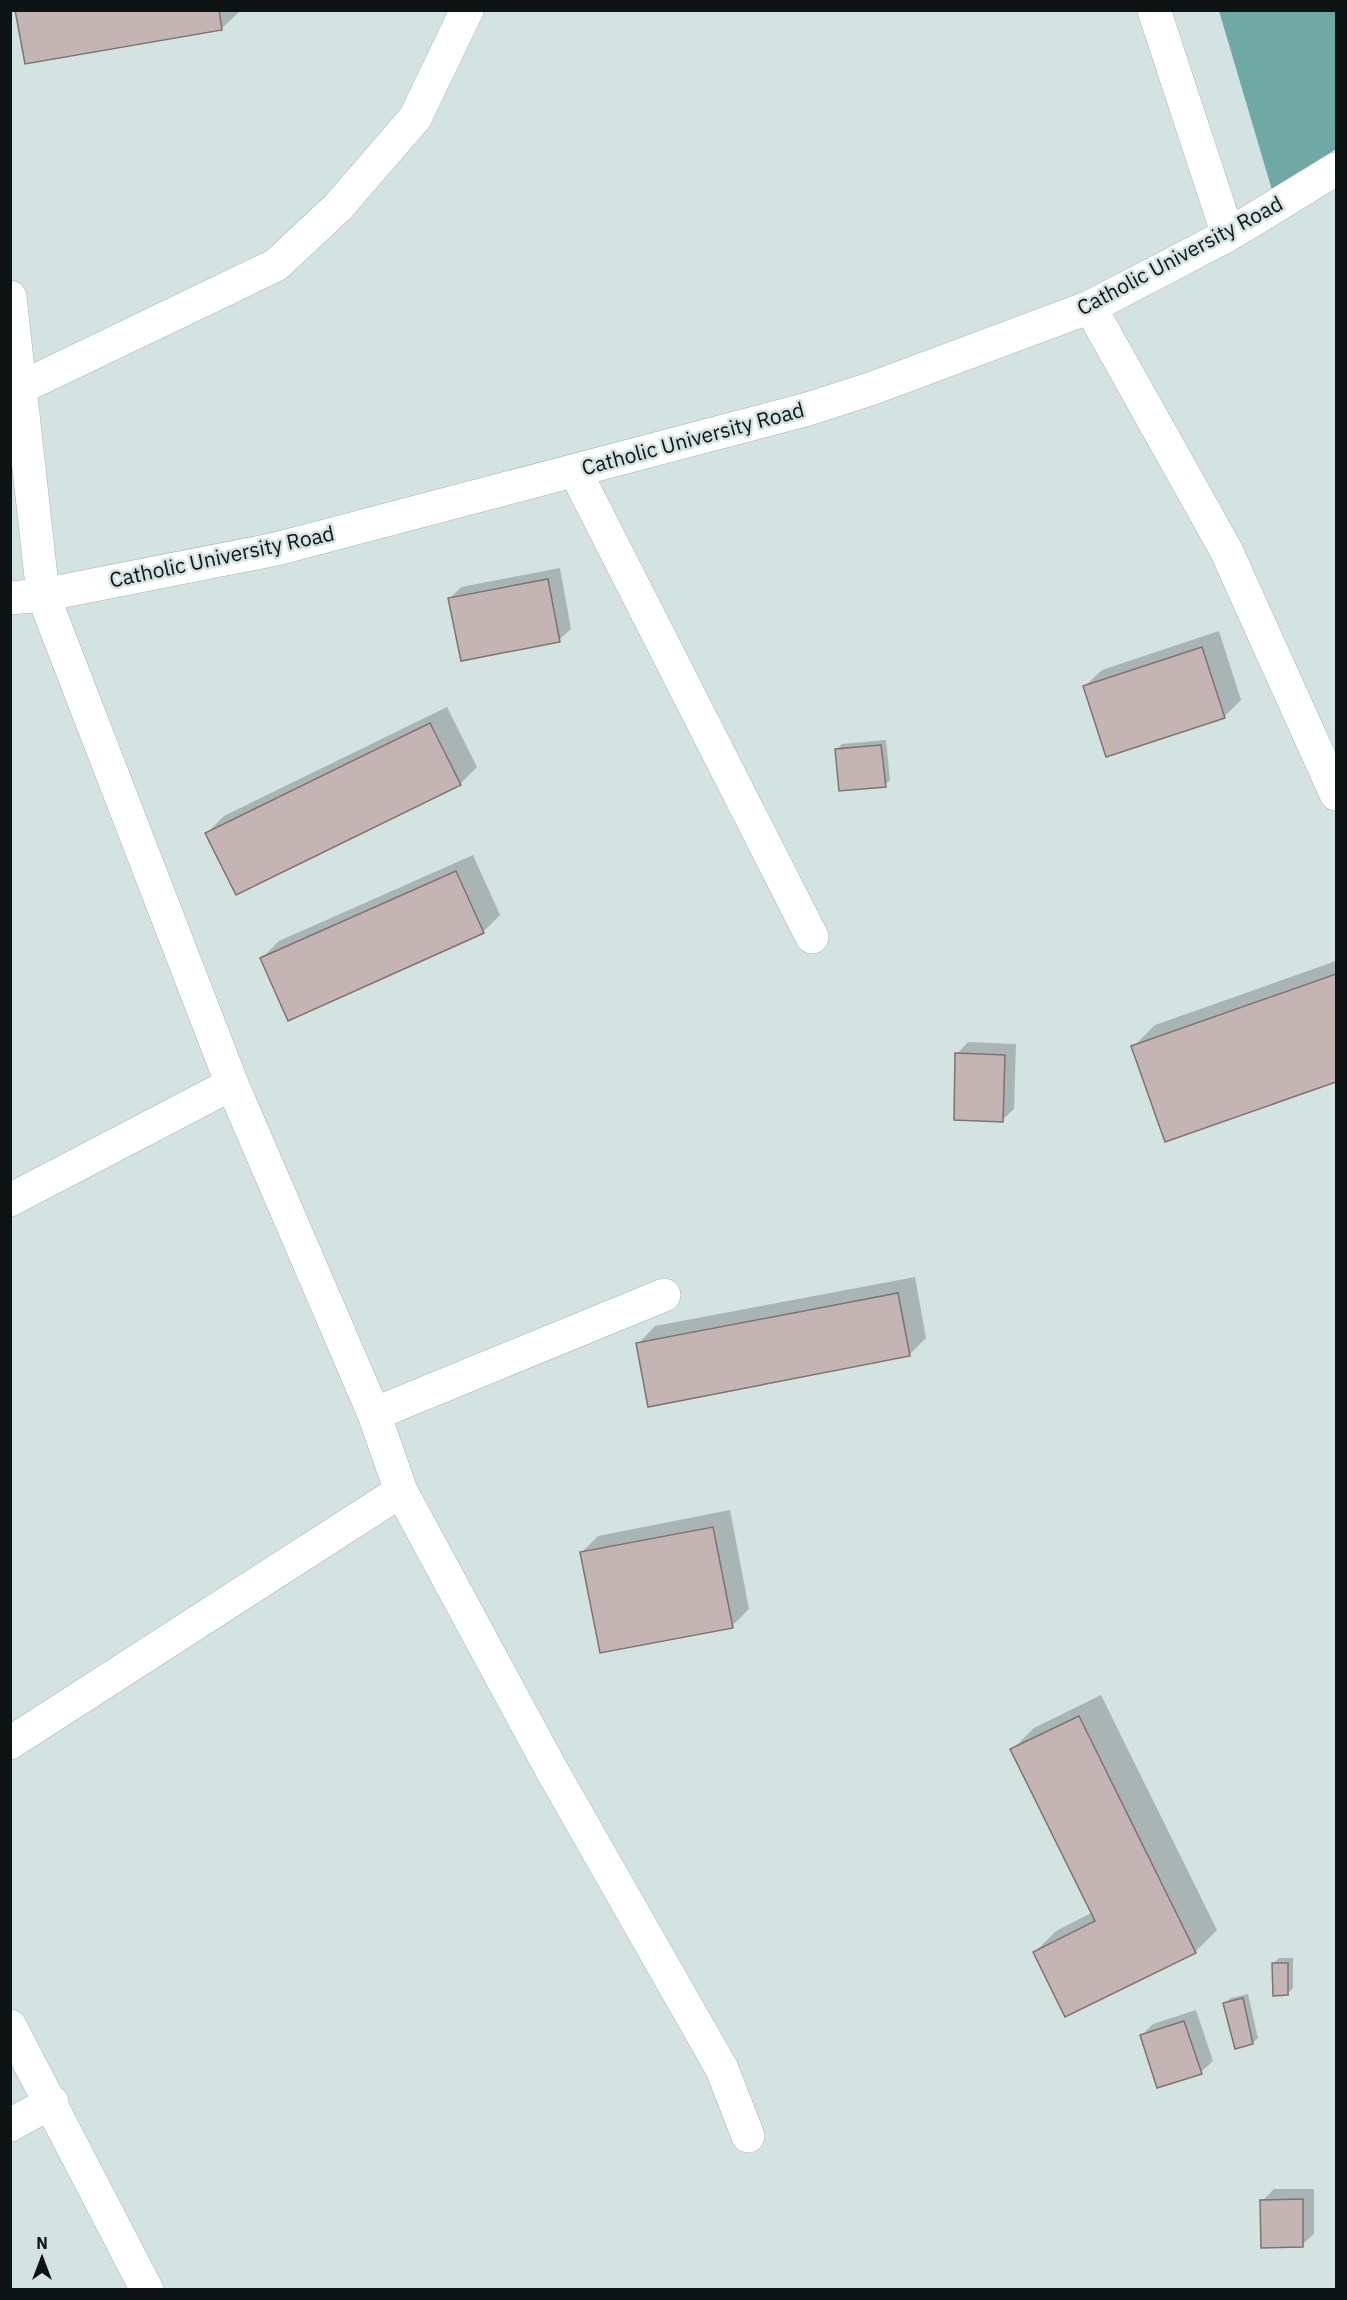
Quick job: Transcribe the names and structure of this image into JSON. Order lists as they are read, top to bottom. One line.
{"streets":{"street":["Catholic University Road"]},"north":"top"}
